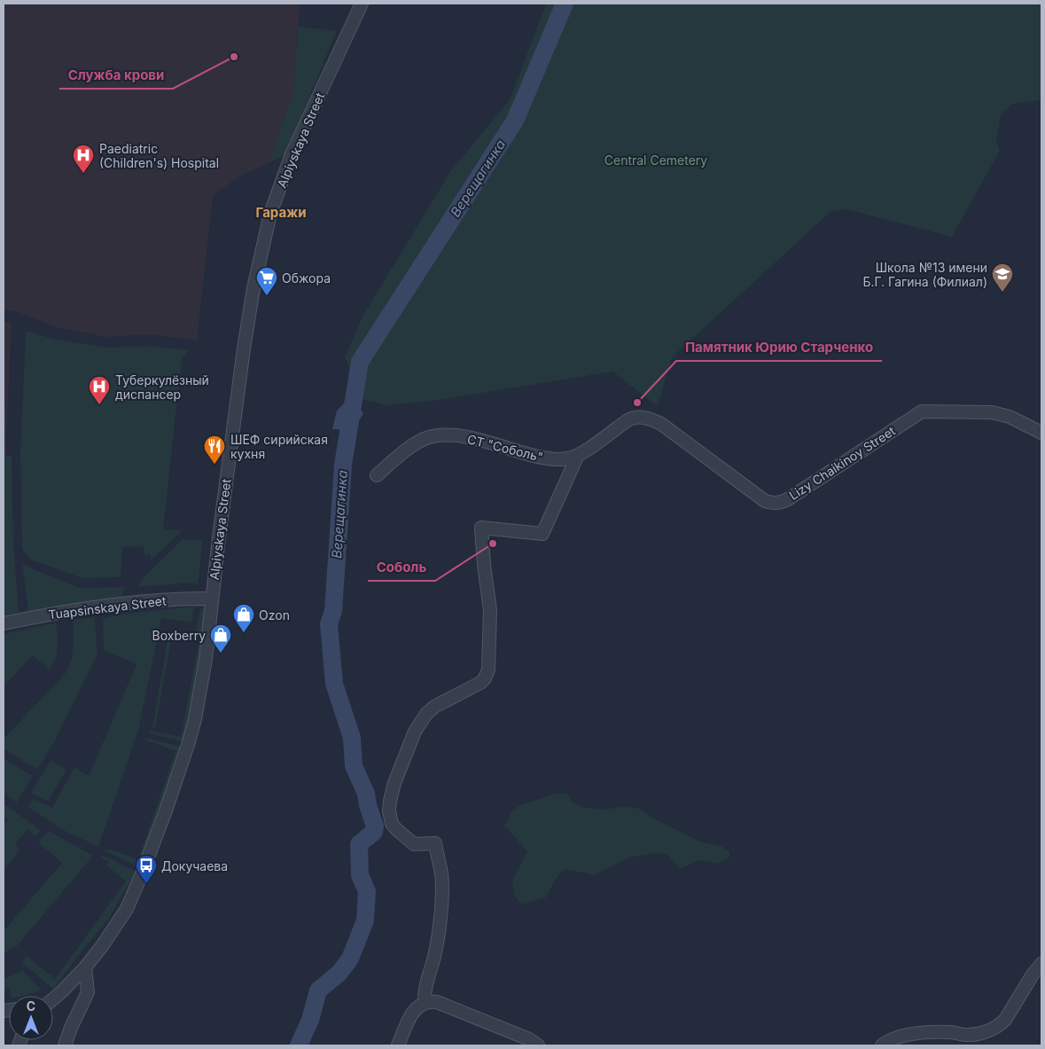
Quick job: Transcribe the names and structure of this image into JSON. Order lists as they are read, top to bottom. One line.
{"streets":{"street":["Alpiyskaya Street","СТ \"Соболь\"","Lizy Chaikinoy Street","Tuapsinskaya Street"]},"crossings":[["Alpiyskaya Street","Tuapsinskaya Street"],["СТ \"Соболь\"","Lizy Chaikinoy Street"]],"districts":["Гаражи"],"water":["Верещагинка"],"parks":["Central Cemetery"],"places":{"other":["Служба крови","Памятник Юрию Старченко","Соболь"],"hospital":["Paediatric (Children's) Hospital","Туберкулёзный диспансер"],"school or university":["Школа №13 имени Б.Г. Гагина (Филиал)"],"supermarket":["Обжора"],"restaurant":["ШЕФ сирийская кухня"],"shop":["Ozon","Boxberry"],"bus stop":["Докучаева"]},"north":"top"}
